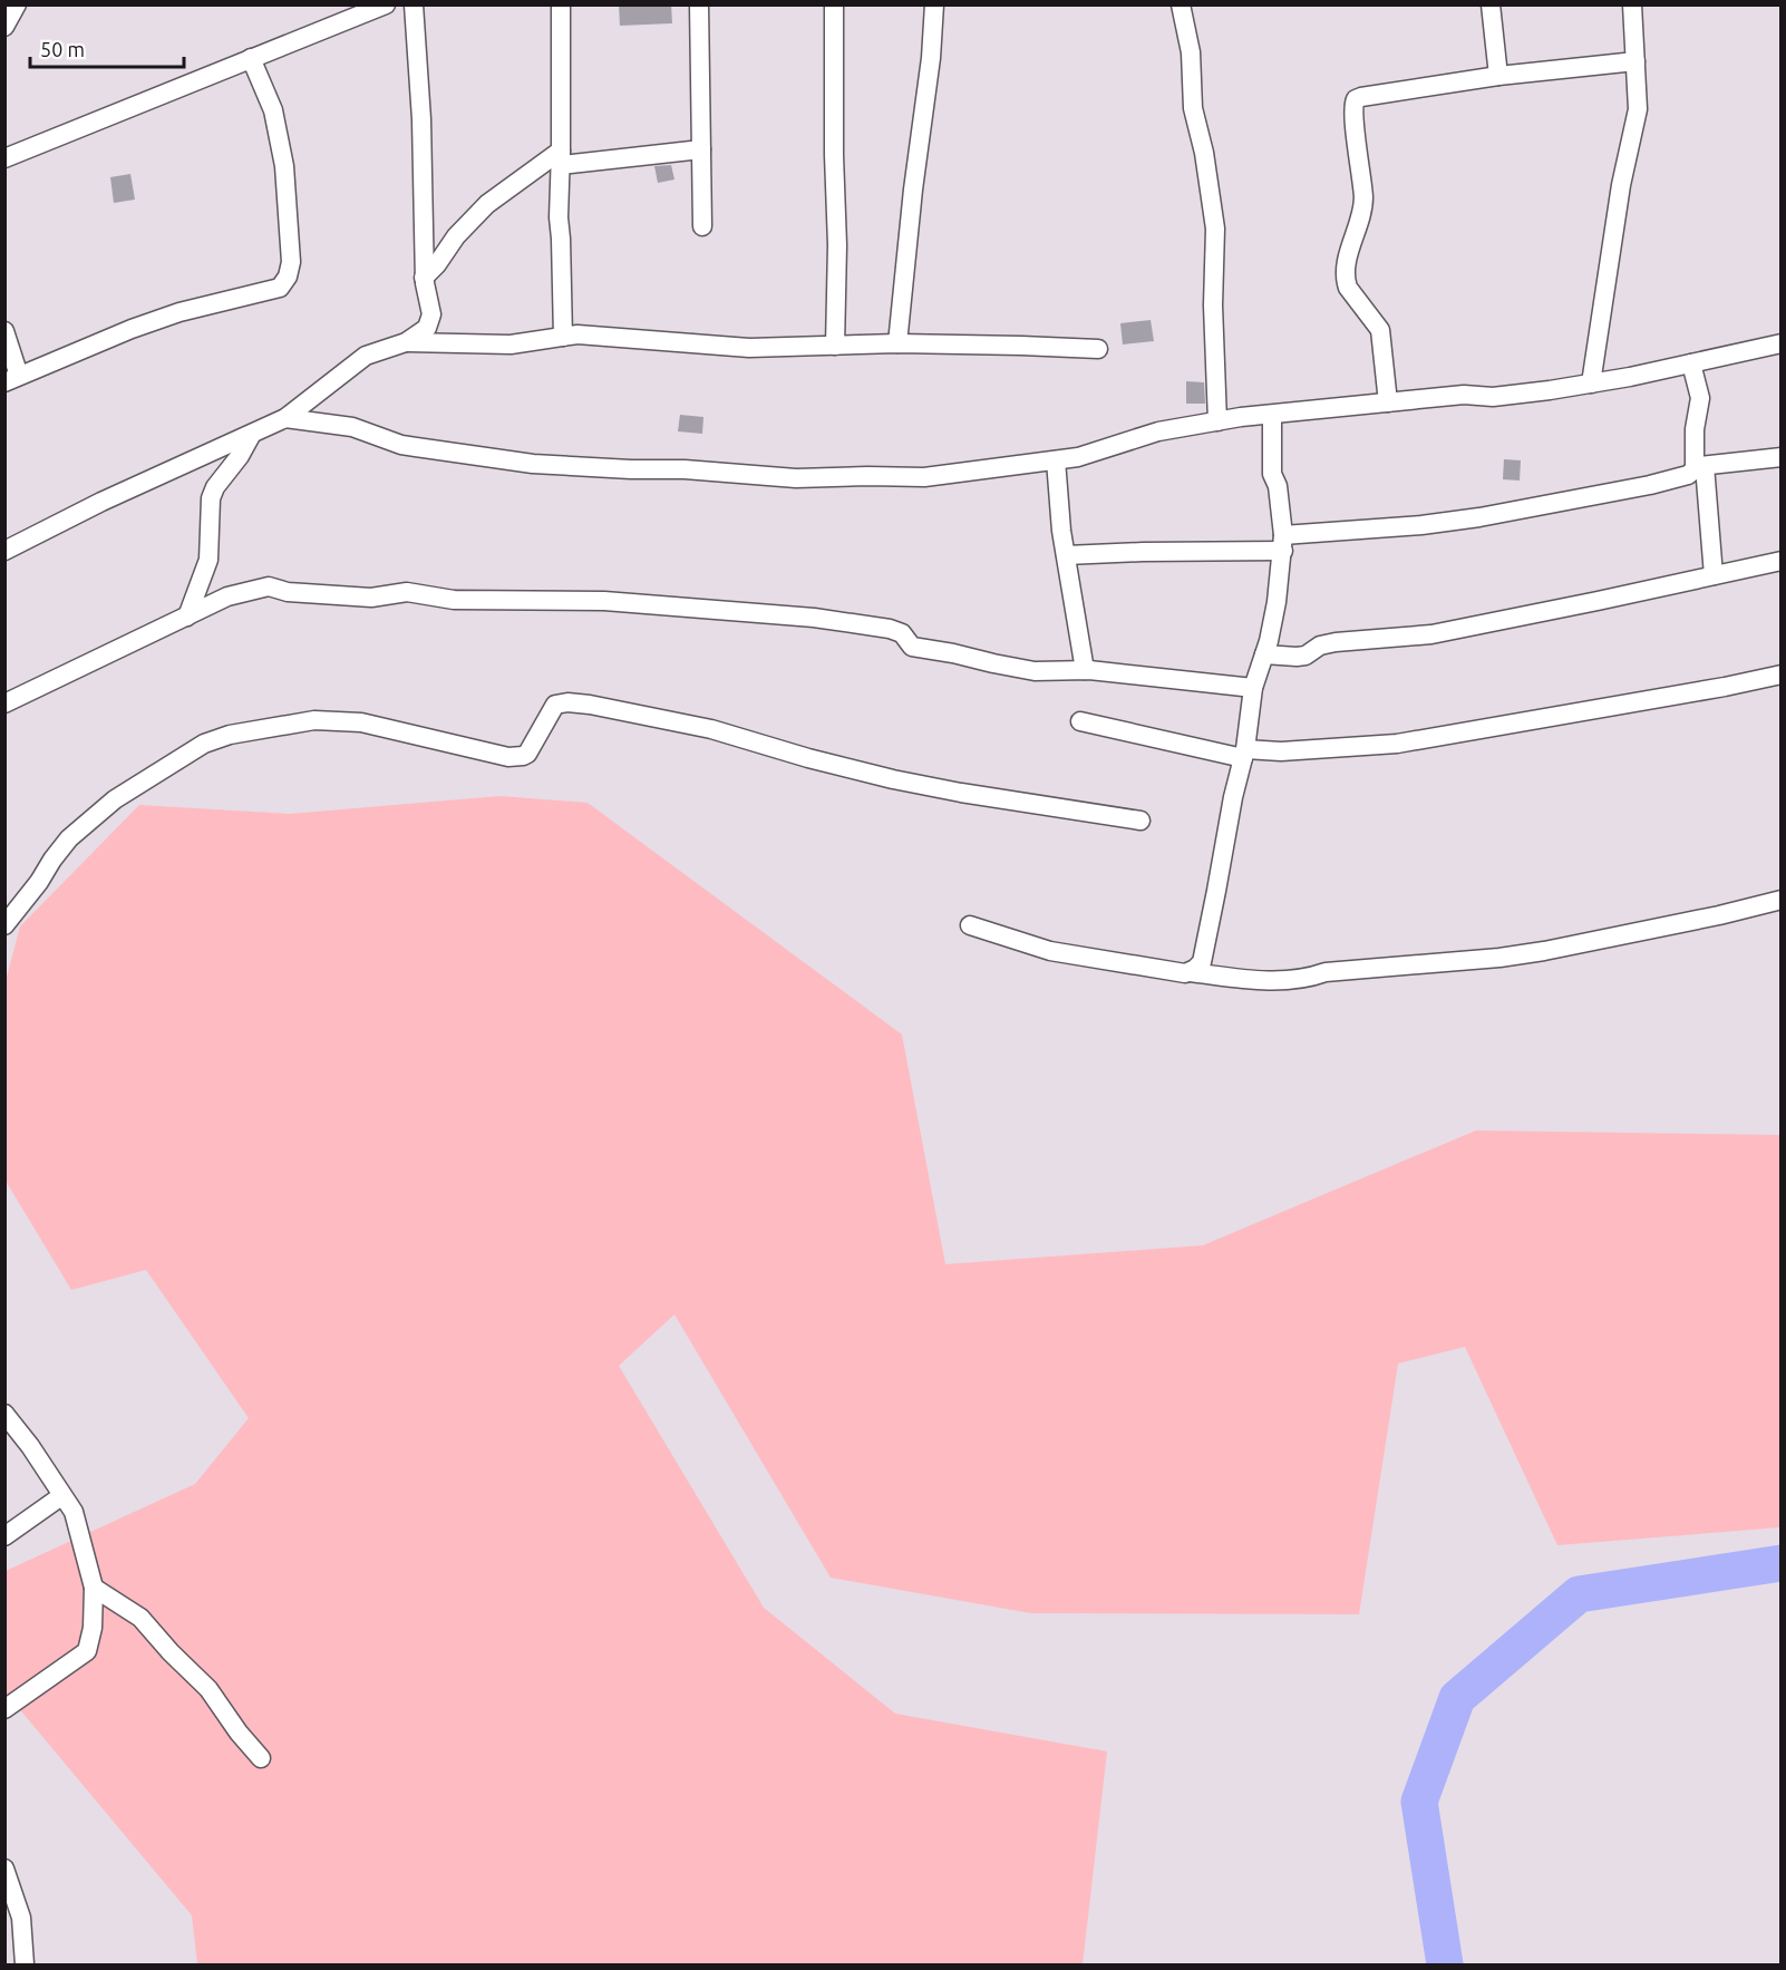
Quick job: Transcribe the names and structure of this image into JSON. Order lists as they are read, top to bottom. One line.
{"scale_bar":"50 m"}
